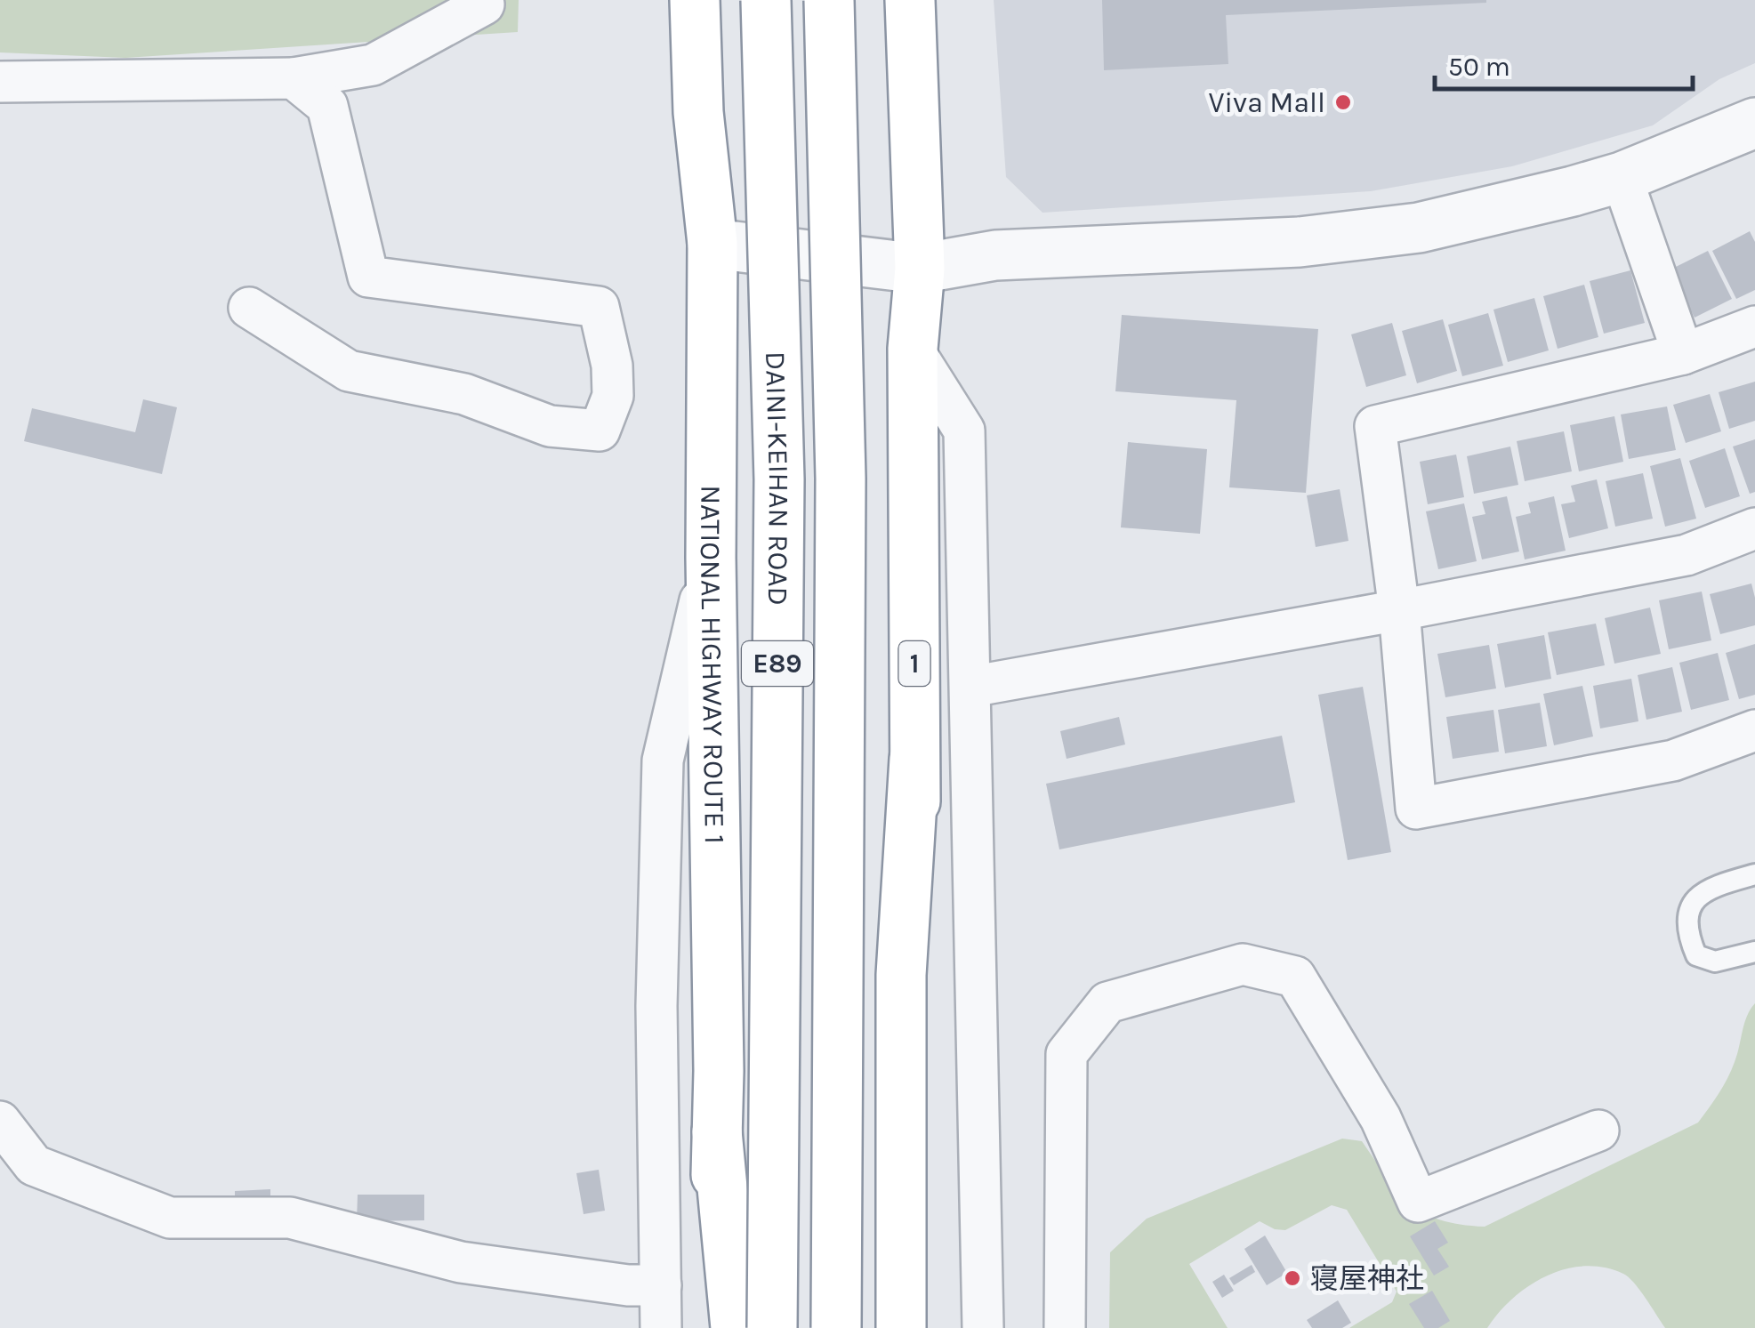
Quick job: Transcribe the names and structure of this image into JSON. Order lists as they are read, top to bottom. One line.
{"streets":{"highway":["DAINI-KEIHAN ROAD","NATIONAL HIGHWAY ROUTE 1","E89","1"]},"places":["Viva Mall","寝屋神社"],"scale_bar":"50 m"}
